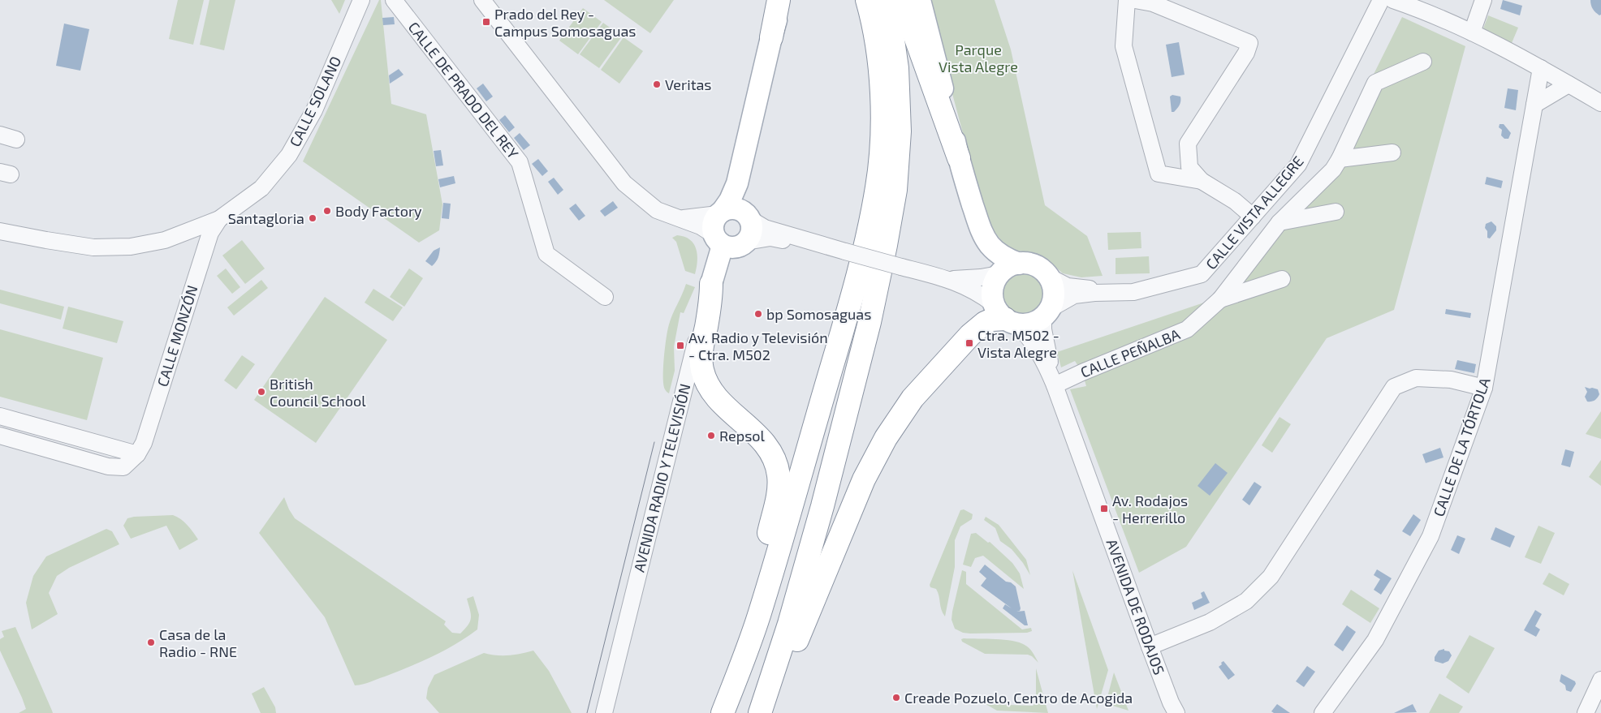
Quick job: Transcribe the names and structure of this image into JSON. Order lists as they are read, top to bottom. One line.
{"streets":{"main road":["AVENIDA RADIO Y TELEVISIÓN"],"street":["CALLE DE PRADO DEL REY","CALLE SOLANO","CALLE VISTA ALLEGRE","CALLE MONZÓN","CALLE PEÑALBA","CALLE DE LA TÓRTOLA","AVENIDA DE RODAJOS"]},"crossings":[["CALLE SOLANO","CALLE MONZÓN"],["CALLE VISTA ALLEGRE","AVENIDA DE RODAJOS"],["CALLE PEÑALBA","AVENIDA DE RODAJOS"],["AVENIDA RADIO Y TELEVISIÓN","AVENIDA DE RODAJOS"]],"parks":["Parque Vista Alegre"],"places":{"transit":["Prado del Rey - Campus Somosaguas","Ctra. M502 - Vista Alegre","Av. Radio y Televisión - Ctra. M502","Av. Rodajos - Herrerillo"],"other":["Veritas","Body Factory","Santagloria","bp Somosaguas","British Council School","Repsol","Casa de la Radio - RNE","Creade Pozuelo, Centro de Acogida"]}}
